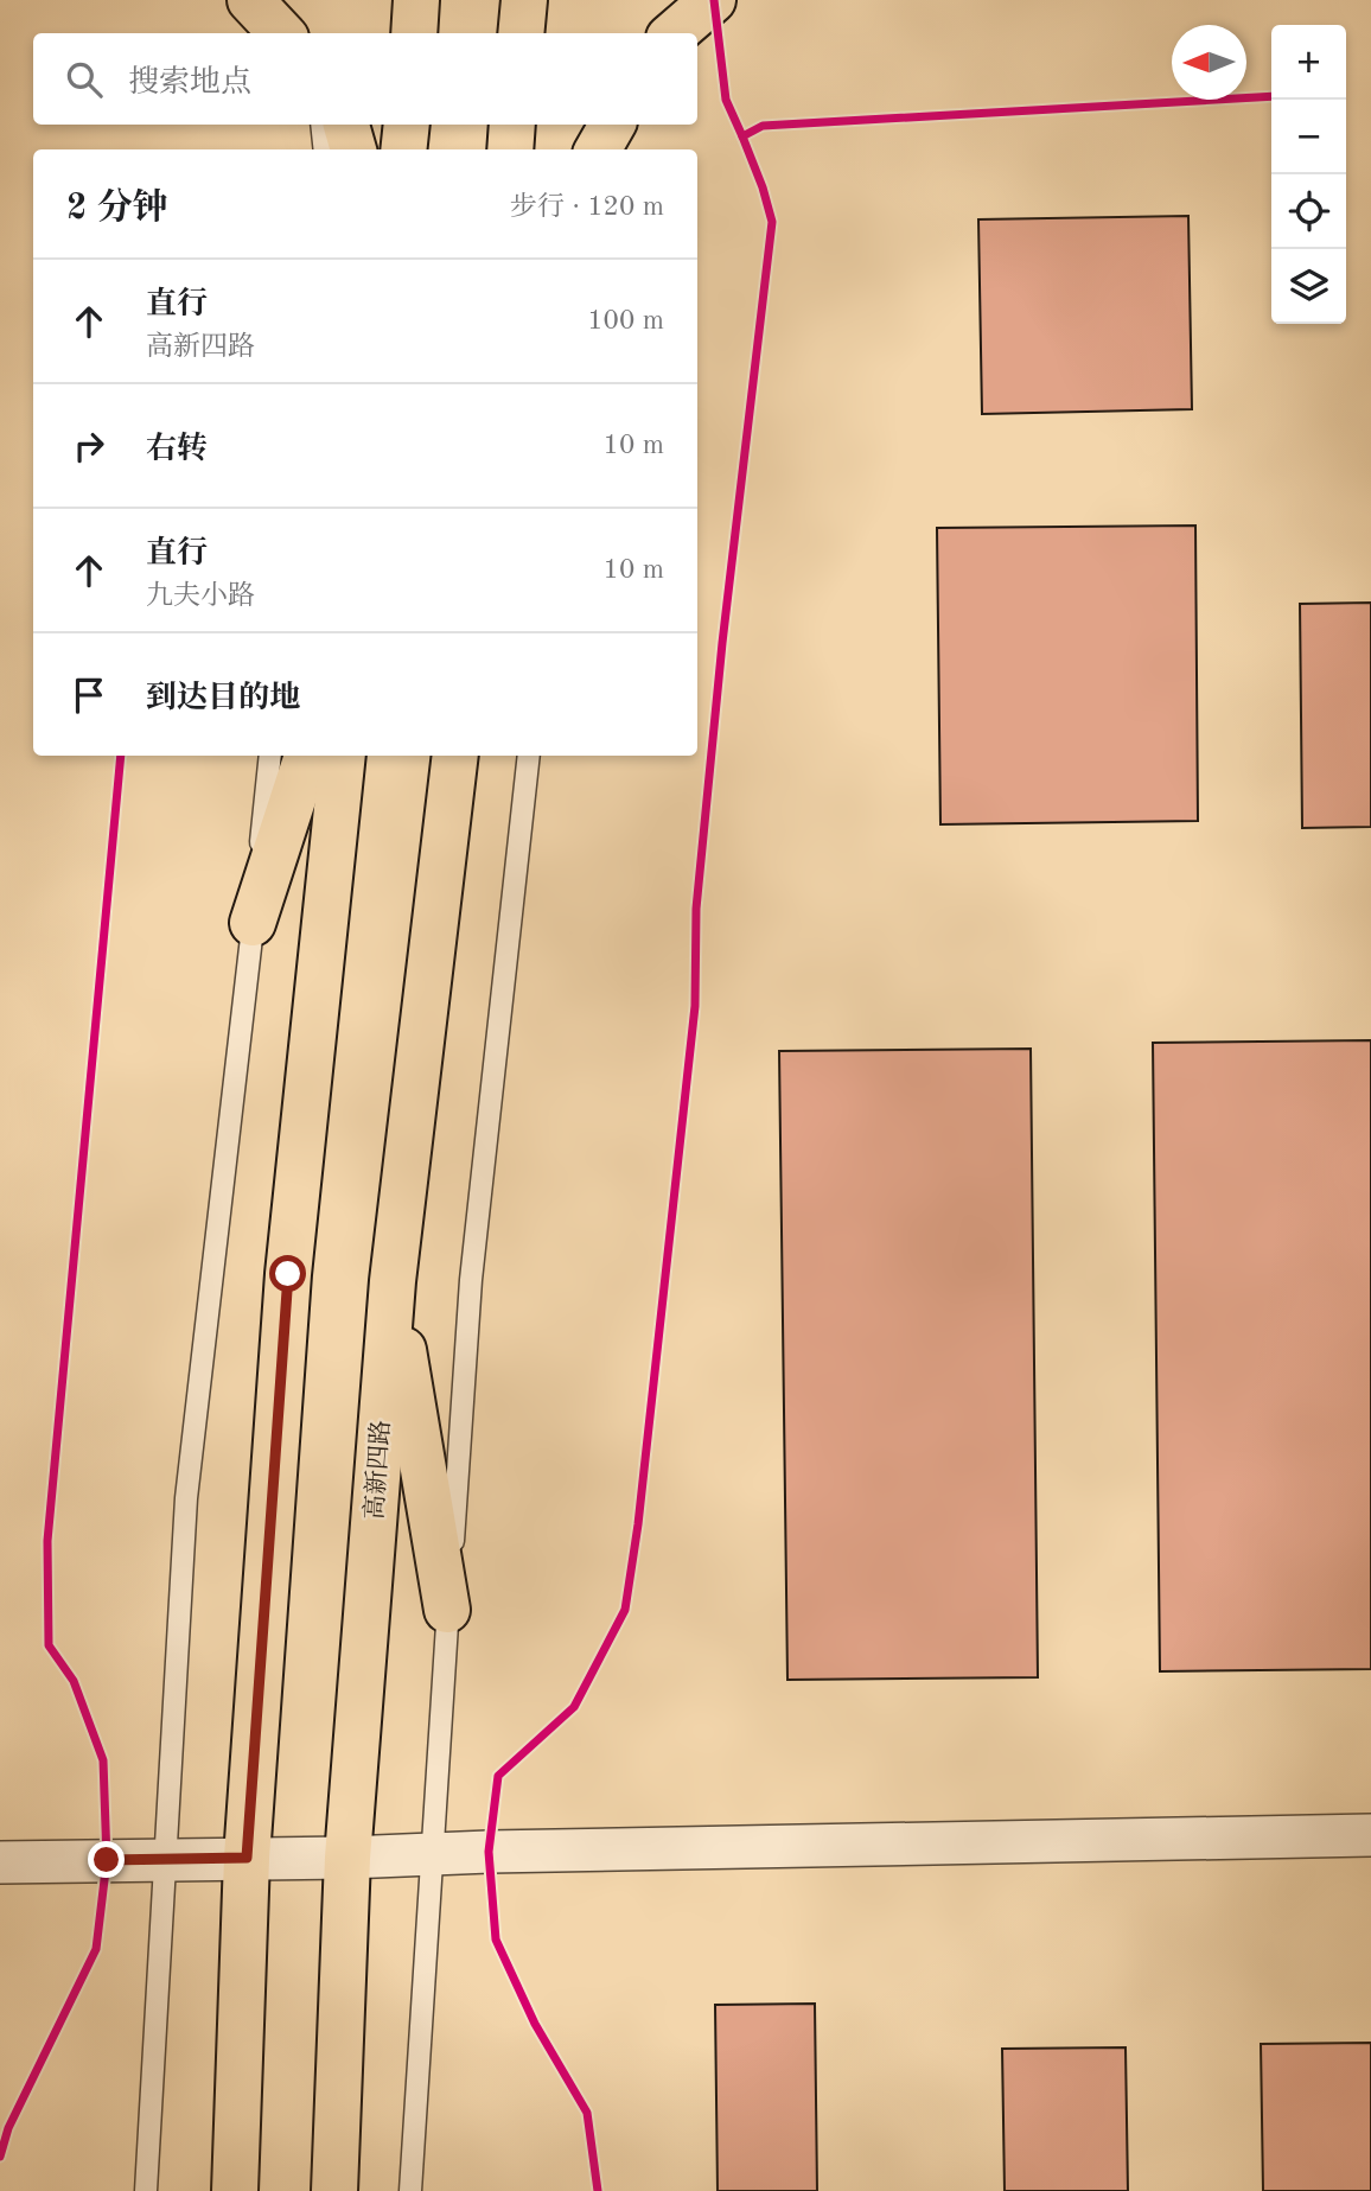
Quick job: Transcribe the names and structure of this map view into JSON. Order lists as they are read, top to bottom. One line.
{"streets":{"main road":["高新四路"]},"north":"left","page":{"map_buttons":["+","−"],"search":"搜索地点","heading":["2 分钟","步行 · 120 m"],"list":[["直行","高新四路","100 m"],["右转","10 m"],["直行","九夫小路","10 m"],"到达目的地"]}}
